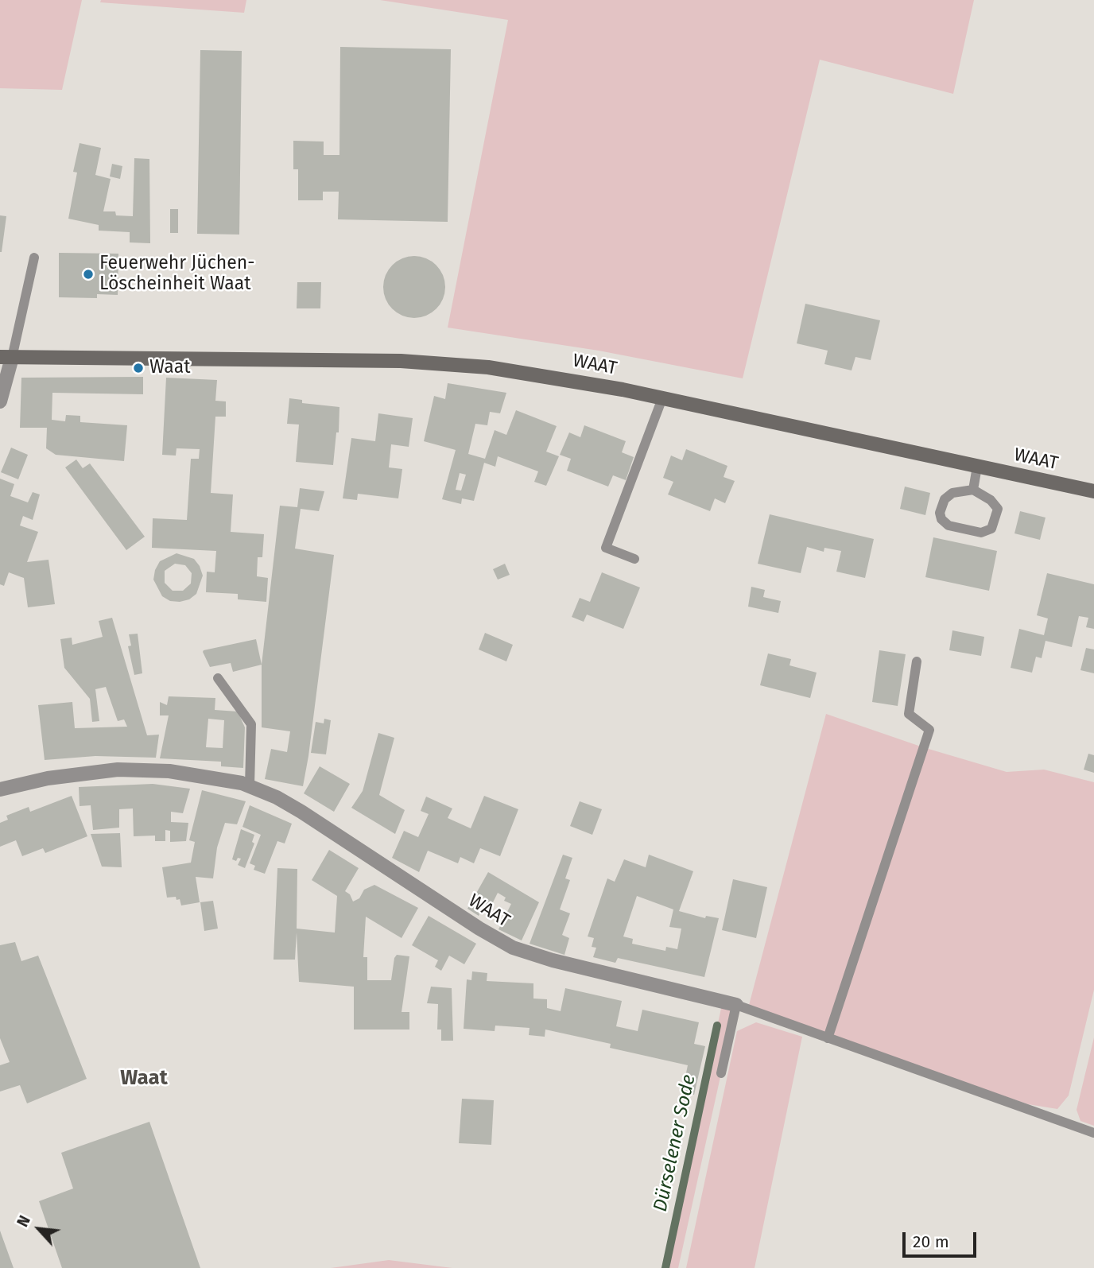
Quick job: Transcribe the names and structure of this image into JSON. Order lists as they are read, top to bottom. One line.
{"streets":{"main road":["WAAT"]},"districts":["Waat"],"water":["Dürselener Sode"],"places":["Feuerwehr Jüchen- Löscheinheit Waat","Waat"],"scale_bar":"20 m","north":"top left"}
